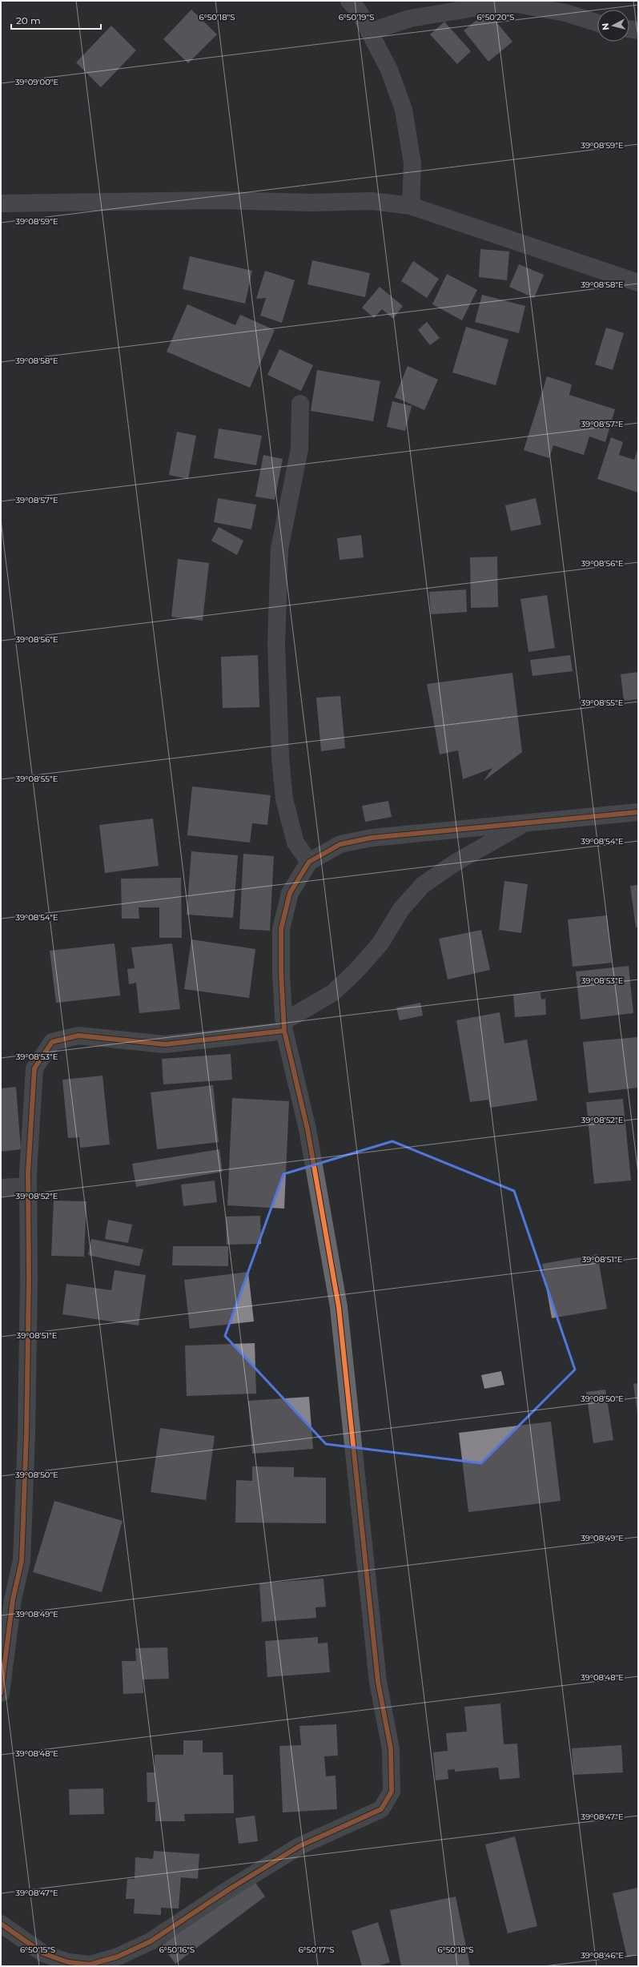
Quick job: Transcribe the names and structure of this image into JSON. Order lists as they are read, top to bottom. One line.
{"scale_bar":"20 m","north":"left","coordinates":["6°50'18\"S","6°50'19\"S","6°50'20\"S","39°09'00\"E","39°08'59\"E","39°08'58\"E","39°08'57\"E","39°08'56\"E","39°08'55\"E","39°08'54\"E","39°08'53\"E","39°08'52\"E","39°08'51\"E","39°08'50\"E","39°08'49\"E","39°08'48\"E","39°08'47\"E","6°50'15\"S","6°50'16\"S","6°50'17\"S","39°08'46\"E"]}
